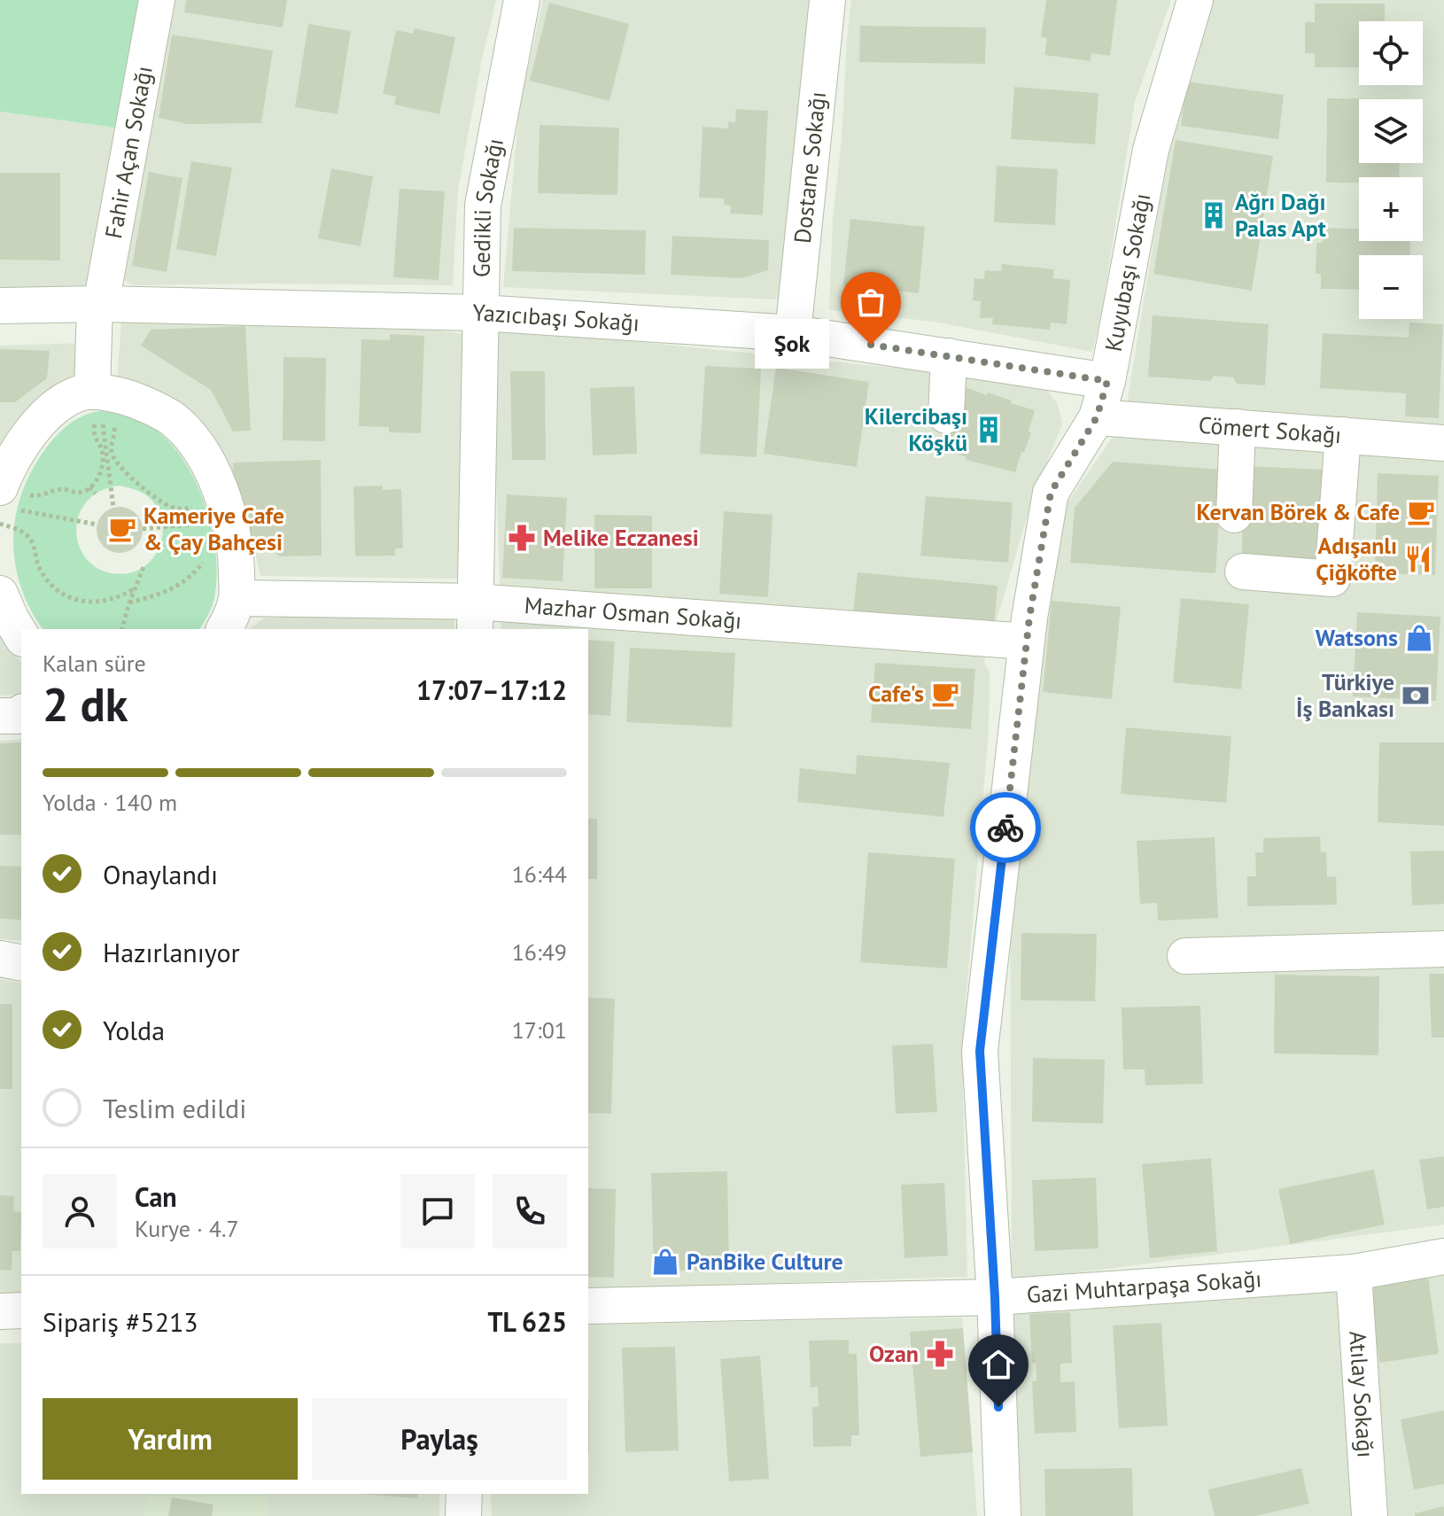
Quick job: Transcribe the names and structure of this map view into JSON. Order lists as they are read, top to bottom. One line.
{"streets":{"street":["Fahir Açan Sokağı","Dostane Sokağı","Gedikli Sokağı","Kuyubaşı Sokağı","Yazıcıbaşı Sokağı","Cömert Sokağı","Mazhar Osman Sokağı","Gazi Muhtarpaşa Sokağı","Atılay Sokağı"]},"crossings":[["Fahir Açan Sokağı","Yazıcıbaşı Sokağı"],["Dostane Sokağı","Yazıcıbaşı Sokağı"],["Gedikli Sokağı","Yazıcıbaşı Sokağı"],["Gedikli Sokağı","Mazhar Osman Sokağı"],["Kuyubaşı Sokağı","Yazıcıbaşı Sokağı"],["Kuyubaşı Sokağı","Cömert Sokağı"],["Kuyubaşı Sokağı","Mazhar Osman Sokağı"],["Kuyubaşı Sokağı","Gazi Muhtarpaşa Sokağı"],["Gazi Muhtarpaşa Sokağı","Atılay Sokağı"]],"places":{"building":["Ağrı Dağı Palas Apt","Kilercibaşı Köşkü"],"other":["Şok"],"cafe":["Kervan Börek & Cafe","Kameriye Cafe & Çay Bahçesi","Cafe's"],"pharmacy":["Melike Eczanesi","Ozan"],"restaurant":["Adışanlı Çiğköfte"],"shop":["Watsons","PanBike Culture"],"bank":["Türkiye İş Bankası"]},"page":{"map_buttons":["+","−"],"bubble":"Şok","heading":["2 dk","Kalan süre","17:07–17:12"],"panel":["Can","Kurye · 4.7","Sipariş #5213","TL 625"],"bar":"Yolda · 140 m","list":[["Onaylandı","16:44"],["Hazırlanıyor","16:49"],["Yolda","17:01"],"Teslim edildi"],"buttons":["Yardım","Paylaş"]}}
